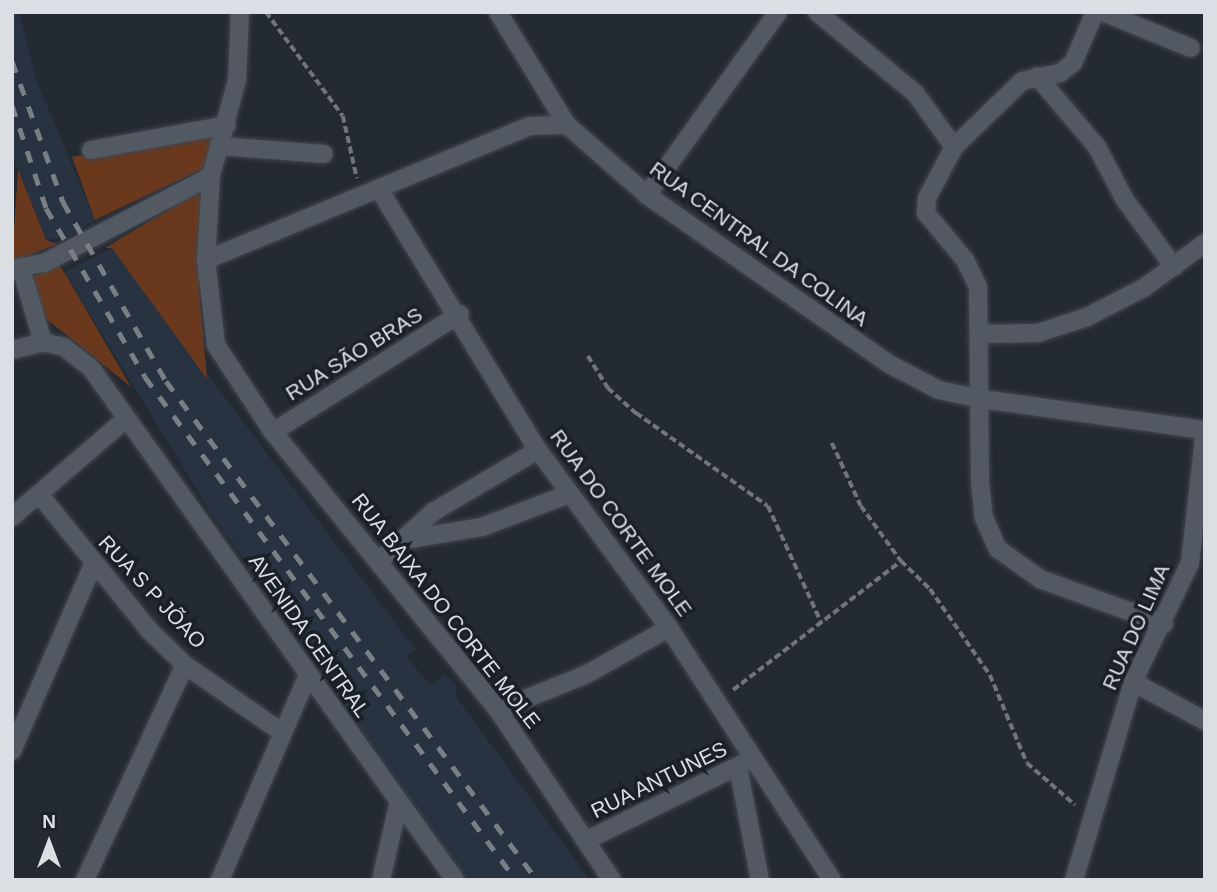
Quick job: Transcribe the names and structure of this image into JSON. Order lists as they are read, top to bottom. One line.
{"streets":{"street":["RUA CENTRAL DA COLINA","RUA SÃO BRAS","RUA DO CORTE MOLE","RUA S P JÕAO","RUA BAIXA DO CORTE MOLE","RUA DO LIMA","AVENIDA CENTRAL","RUA ANTUNES"]},"crossings":[["RUA CENTRAL DA COLINA","RUA DO LIMA"],["RUA SÃO BRAS","RUA DO CORTE MOLE"],["RUA SÃO BRAS","RUA BAIXA DO CORTE MOLE"],["RUA DO CORTE MOLE","RUA ANTUNES"],["RUA BAIXA DO CORTE MOLE","RUA ANTUNES"]],"north":"top"}
